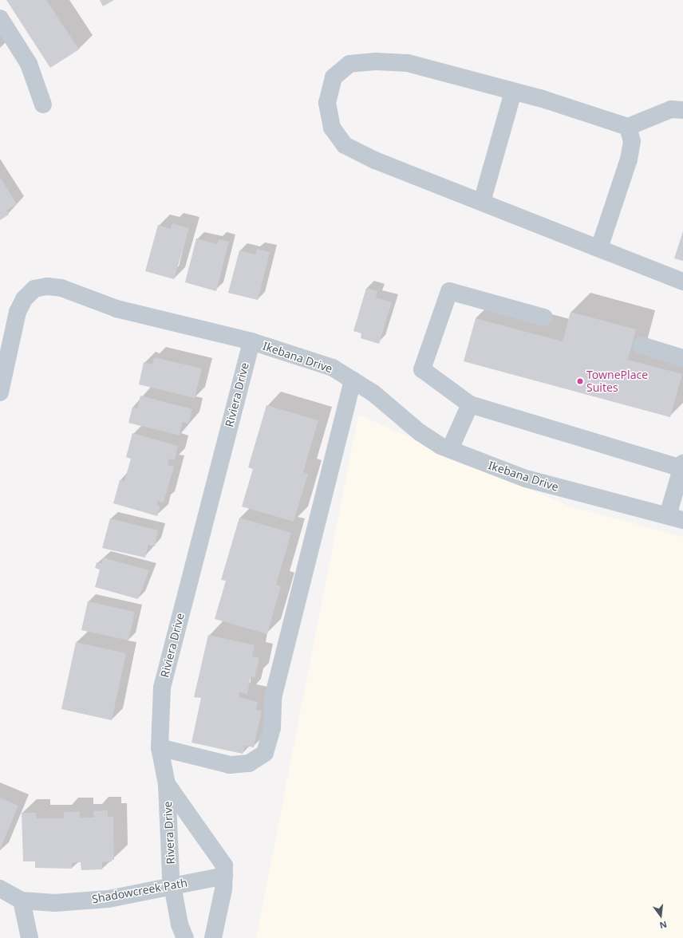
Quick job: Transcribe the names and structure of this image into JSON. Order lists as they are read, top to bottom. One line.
{"streets":{"street":["Ikebana Drive","Riviera Drive","Rivera Drive","Shadowcreek Path"]},"crossings":[["Ikebana Drive","Riviera Drive"],["Riviera Drive","Rivera Drive"],["Riviera Drive","Shadowcreek Path"],["Rivera Drive","Shadowcreek Path"]],"places":["TownePlace Suites"],"north":"bottom"}
